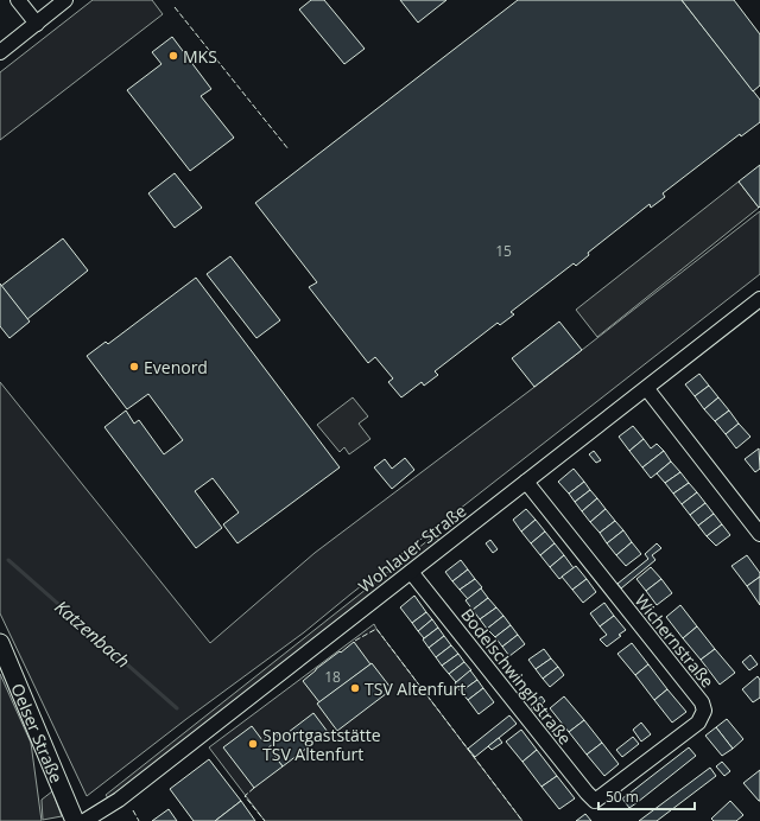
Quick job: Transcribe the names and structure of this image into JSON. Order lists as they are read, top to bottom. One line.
{"streets":{"main road":["Oelser Straße"],"street":["Wohlauer Straße","Wichernstraße","Bodelschwinghstraße"]},"crossings":[["Wohlauer Straße","Wichernstraße"],["Wohlauer Straße","Bodelschwinghstraße"],["Wichernstraße","Bodelschwinghstraße"]],"water":["Katzenbach"],"places":["MKS","Evenord","TSV Altenfurt","Sportgaststätte TSV Altenfurt"],"house_numbers":["15","18"],"scale_bar":"50 m"}
